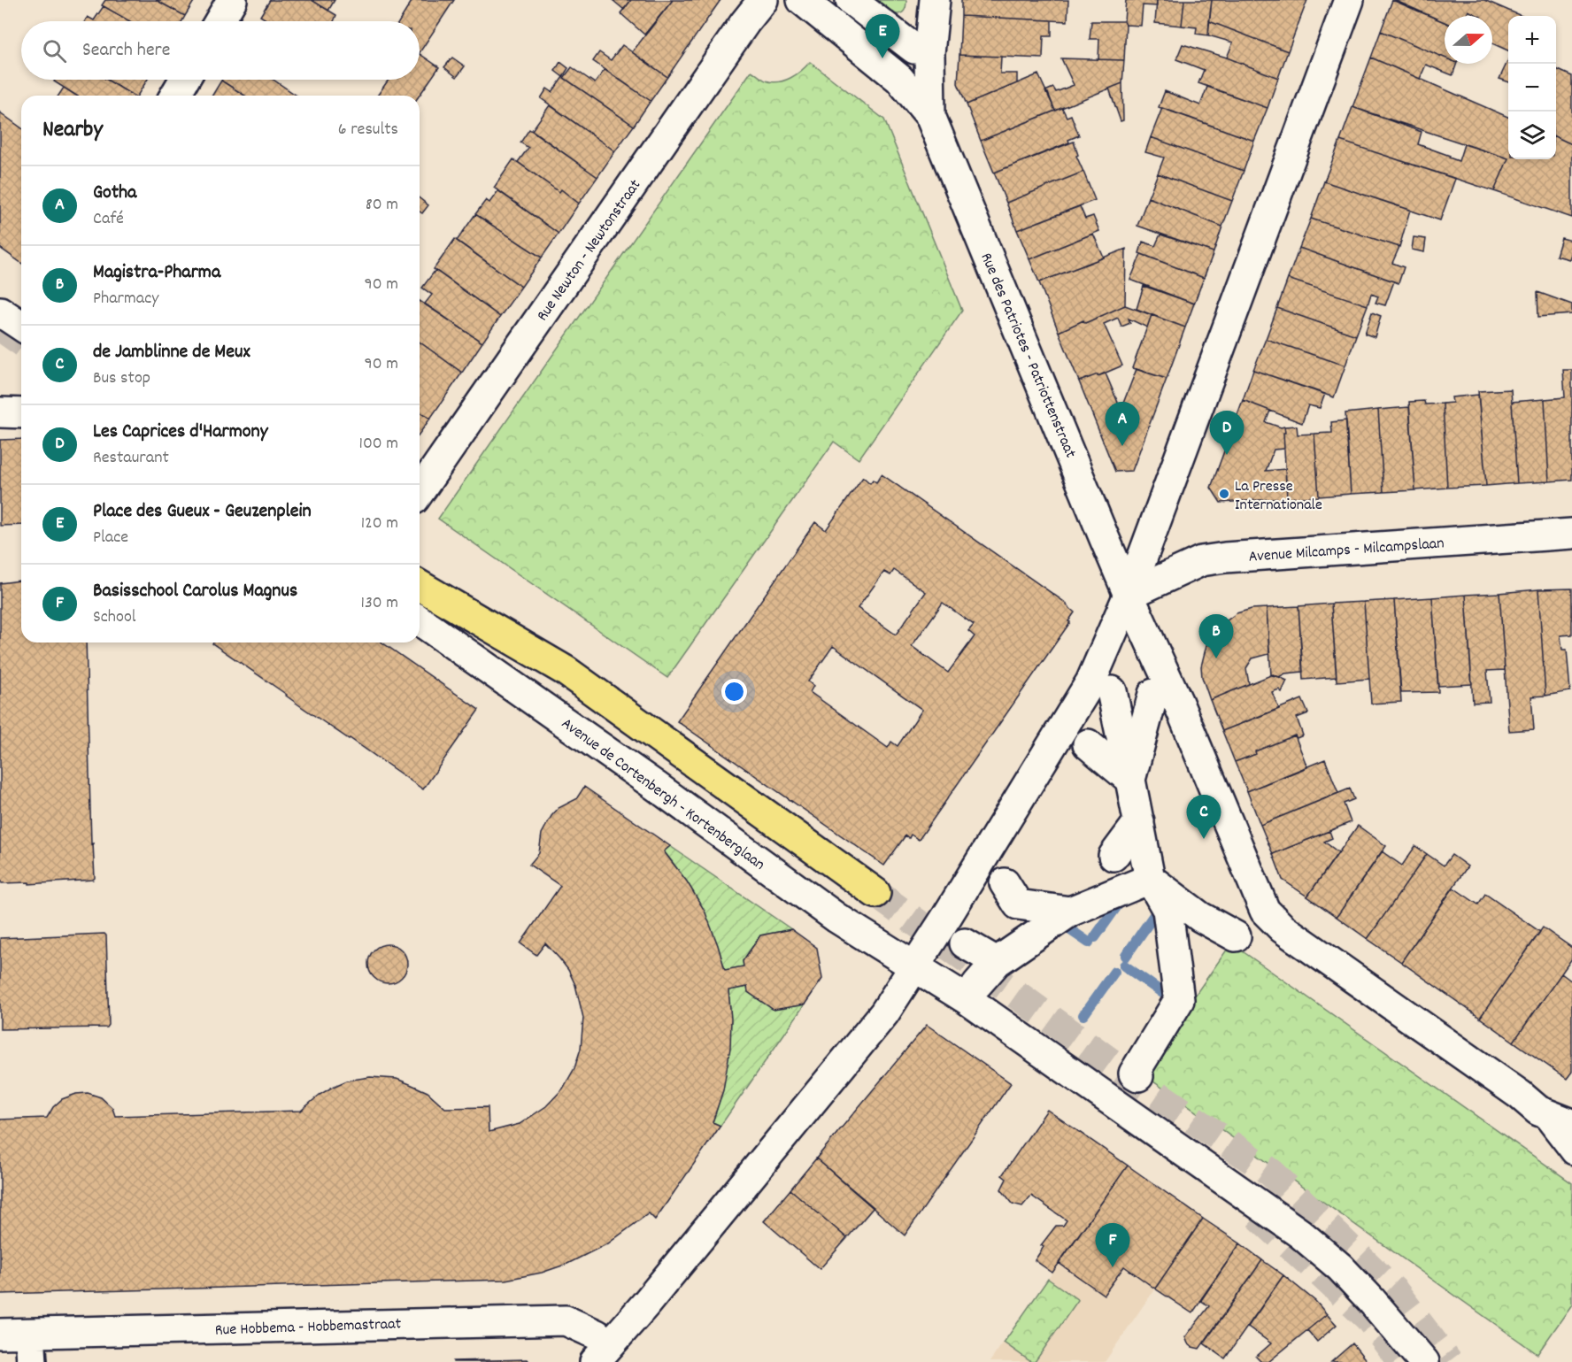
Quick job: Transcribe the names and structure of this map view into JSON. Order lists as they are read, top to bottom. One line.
{"streets":{"street":["Rue Newton - Newtonstraat","Rue des Patriotes - Patriottenstraat","Avenue Milcamps - Milcampslaan","Avenue de Cortenbergh - Kortenberglaan","Rue Hobbema - Hobbemastraat"]},"crossings":[["Rue des Patriotes - Patriottenstraat","Avenue Milcamps - Milcampslaan"]],"places":["La Presse Internationale"],"north":"right","page":{"pins":["E","A","D","B","C","F"],"map_buttons":["+","−"],"search":"Search here","heading":["Nearby","6 results"],"list":[{"mark":"A","name":"Gotha","note":"Café","value":"80 m"},{"mark":"B","name":"Magistra-Pharma","note":"Pharmacy","value":"90 m"},{"mark":"C","name":"de Jamblinne de Meux","note":"Bus stop","value":"90 m"},{"mark":"D","name":"Les Caprices d'Harmony","note":"Restaurant","value":"100 m"},{"mark":"E","name":"Place des Gueux - Geuzenplein","note":"Place","value":"120 m"},{"mark":"F","name":"Basisschool Carolus Magnus","note":"School","value":"130 m"}]}}
